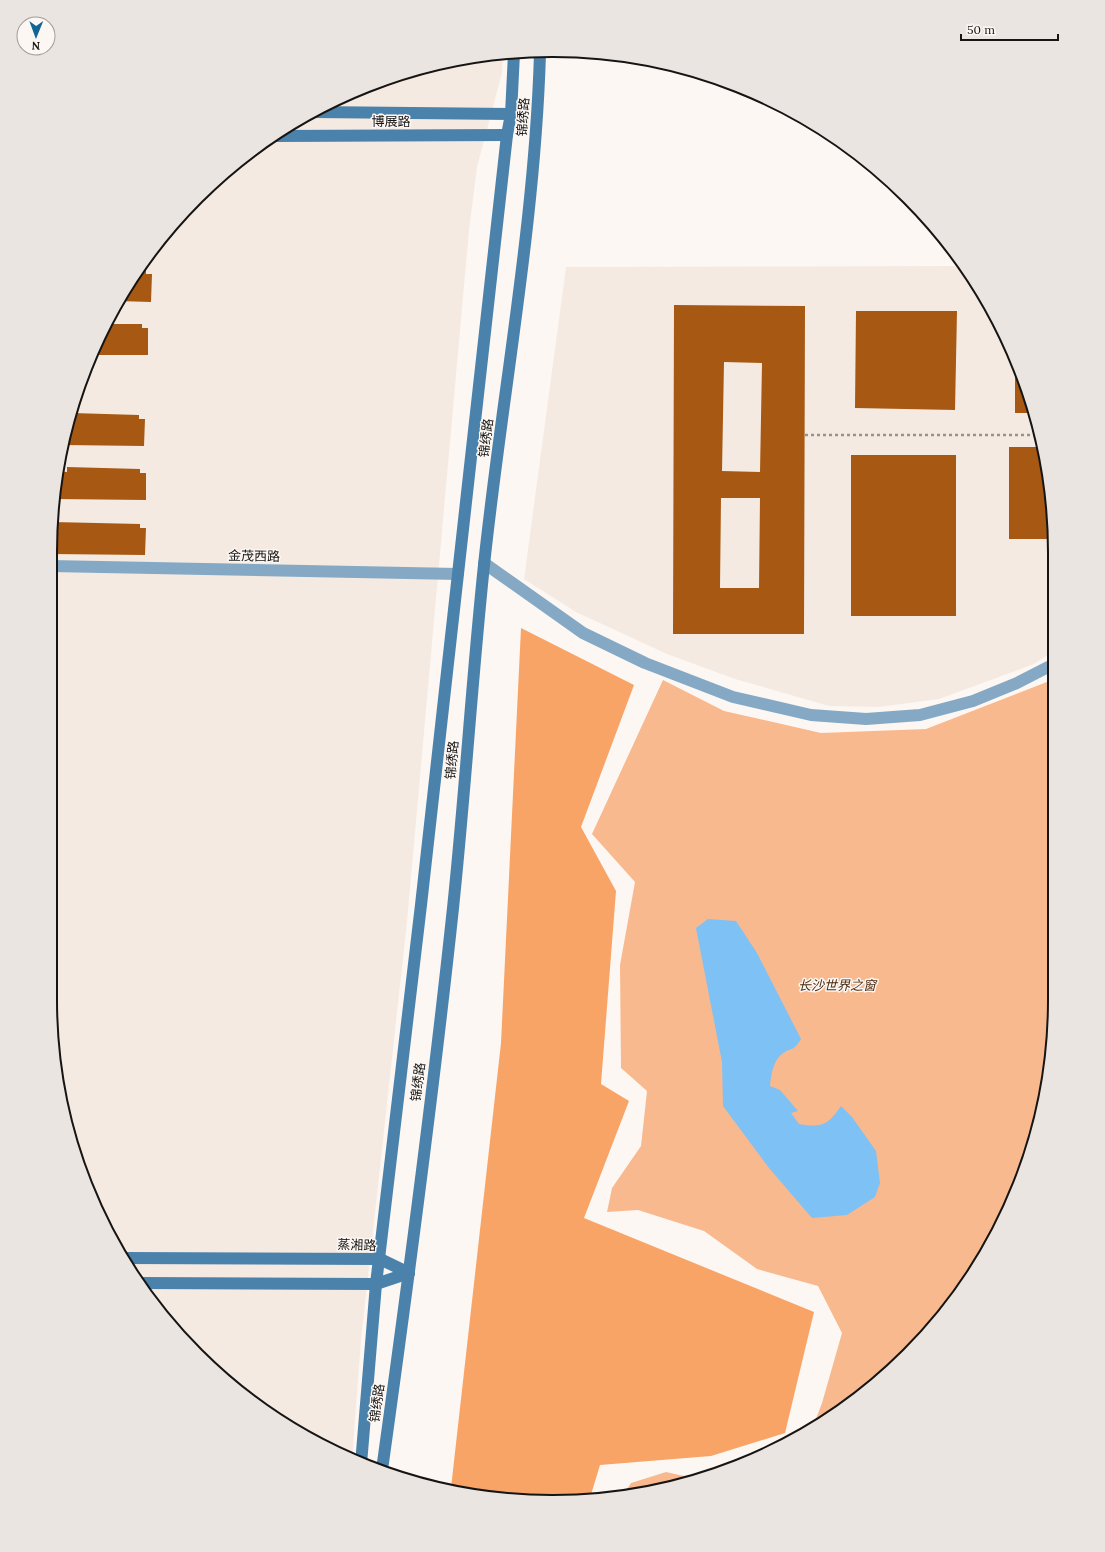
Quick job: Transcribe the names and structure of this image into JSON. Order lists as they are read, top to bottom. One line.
{"streets":{"main road":["锦绣路","博展路","蒸湘路"],"street":["金茂西路"]},"crossings":[["锦绣路","博展路"],["锦绣路","金茂西路"],["锦绣路","蒸湘路"]],"parks":["长沙世界之窗"],"scale_bar":"50 m","north":"bottom"}
